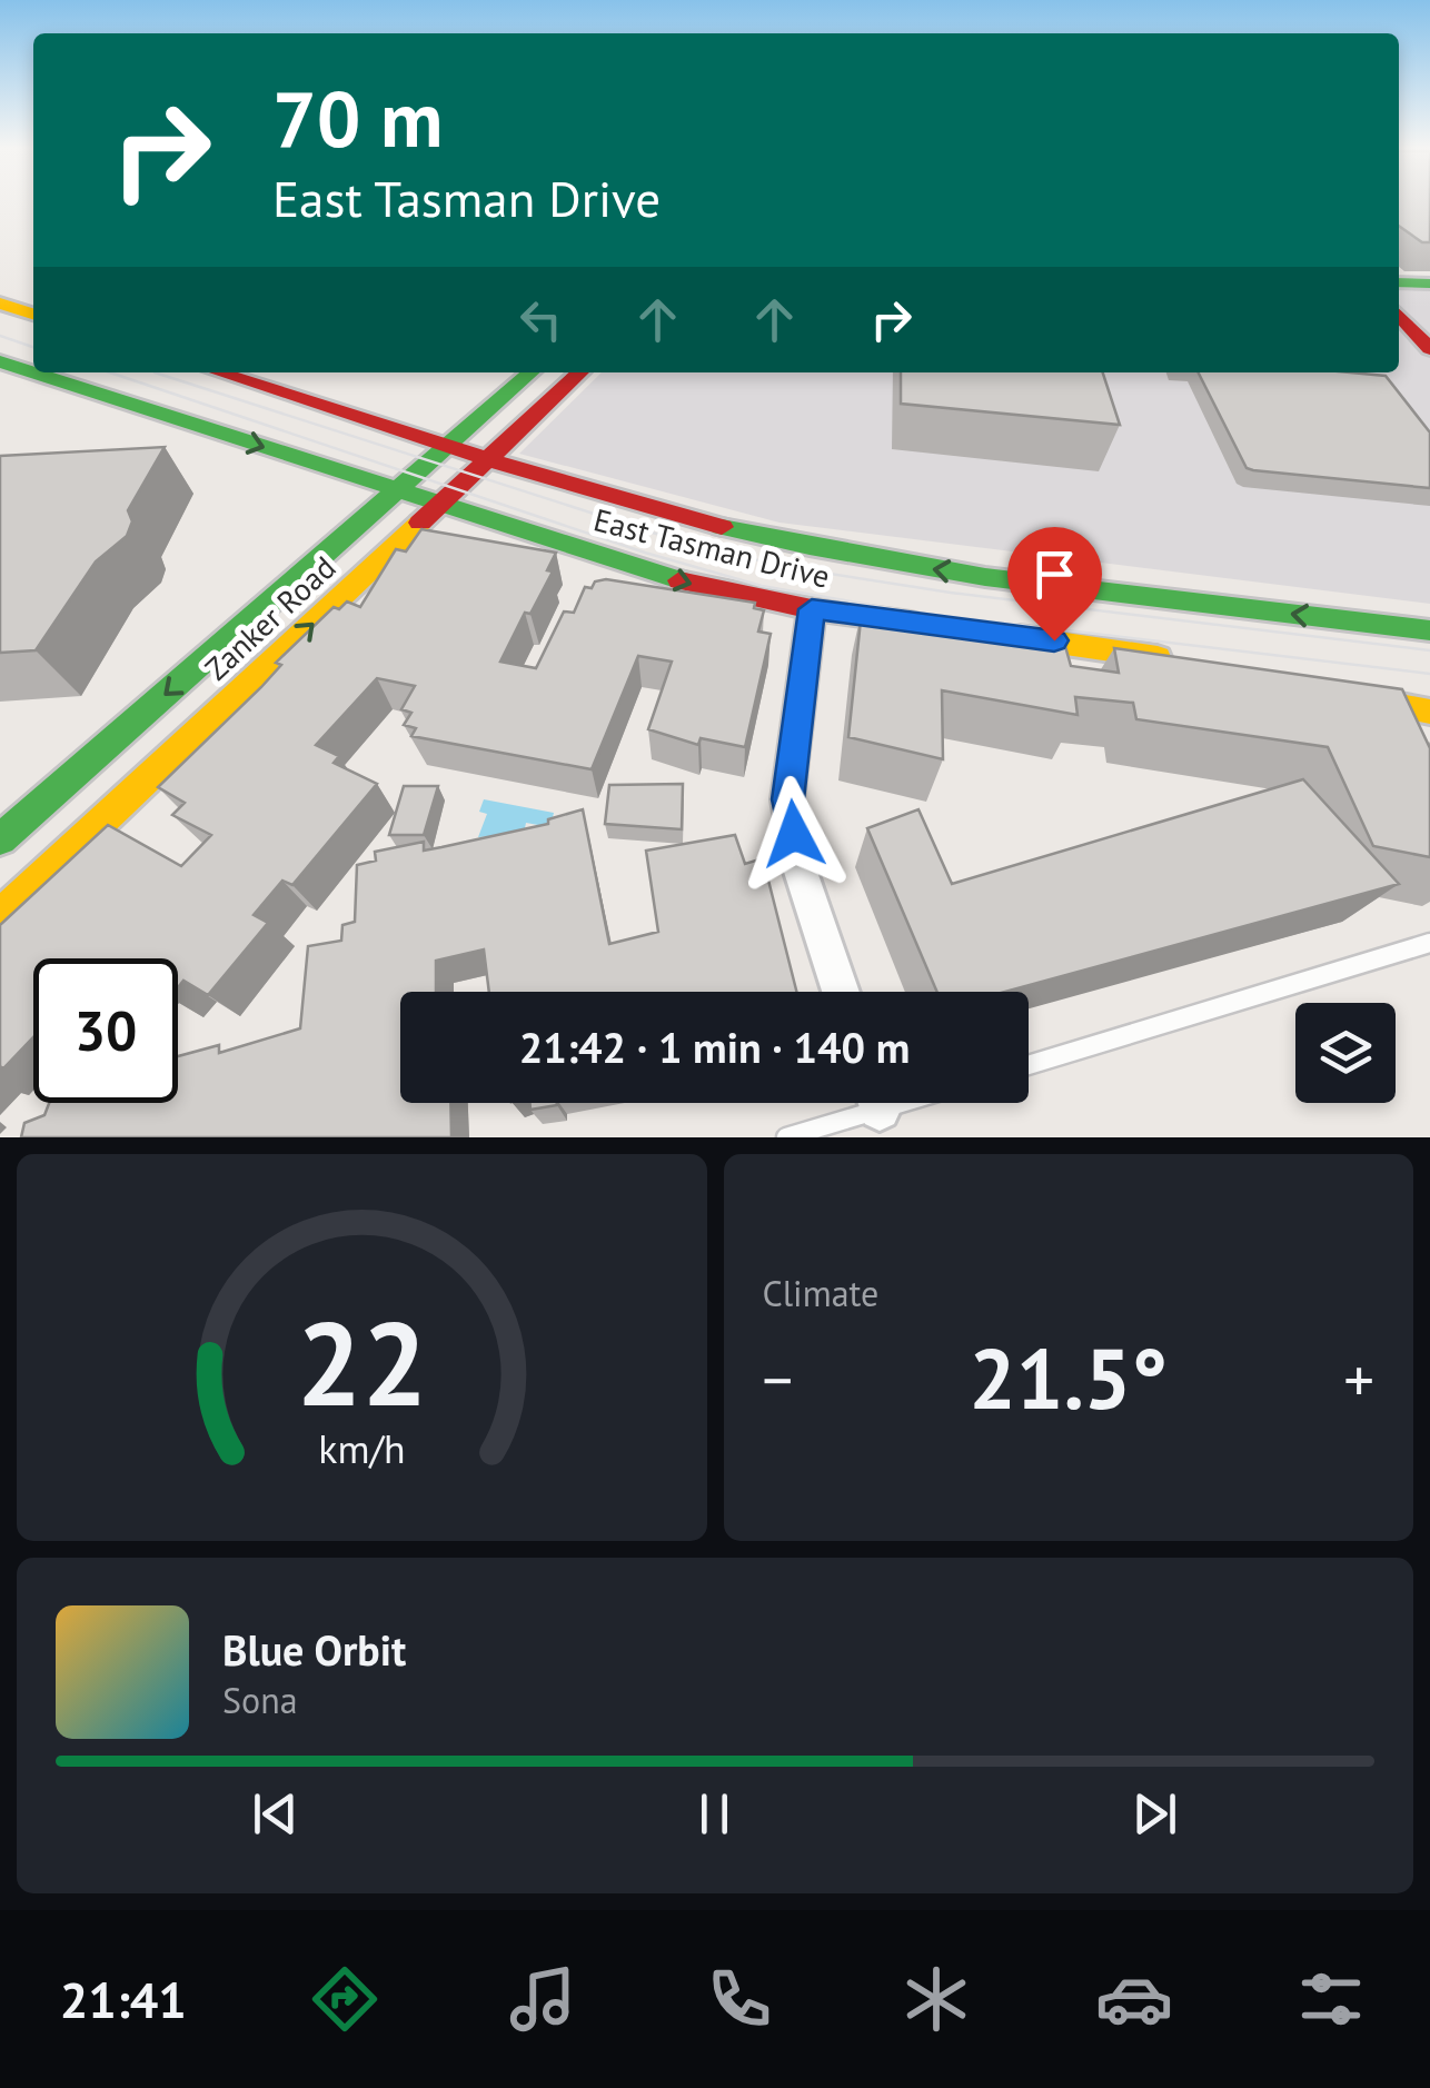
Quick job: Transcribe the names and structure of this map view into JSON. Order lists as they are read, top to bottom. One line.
{"streets":{"main road":["East Tasman Drive","Zanker Road"]},"crossings":[["East Tasman Drive","Zanker Road"]],"page":{"turn":["70 m","East Tasman Drive"],"limit":"30","trip":"21:42 · 1 min · 140 m","tile":"Climate","heat":["−","21.5°","+"],"song":["Blue Orbit","Sona"],"tabs":"21:41","gauge":["22","km/h"]}}
